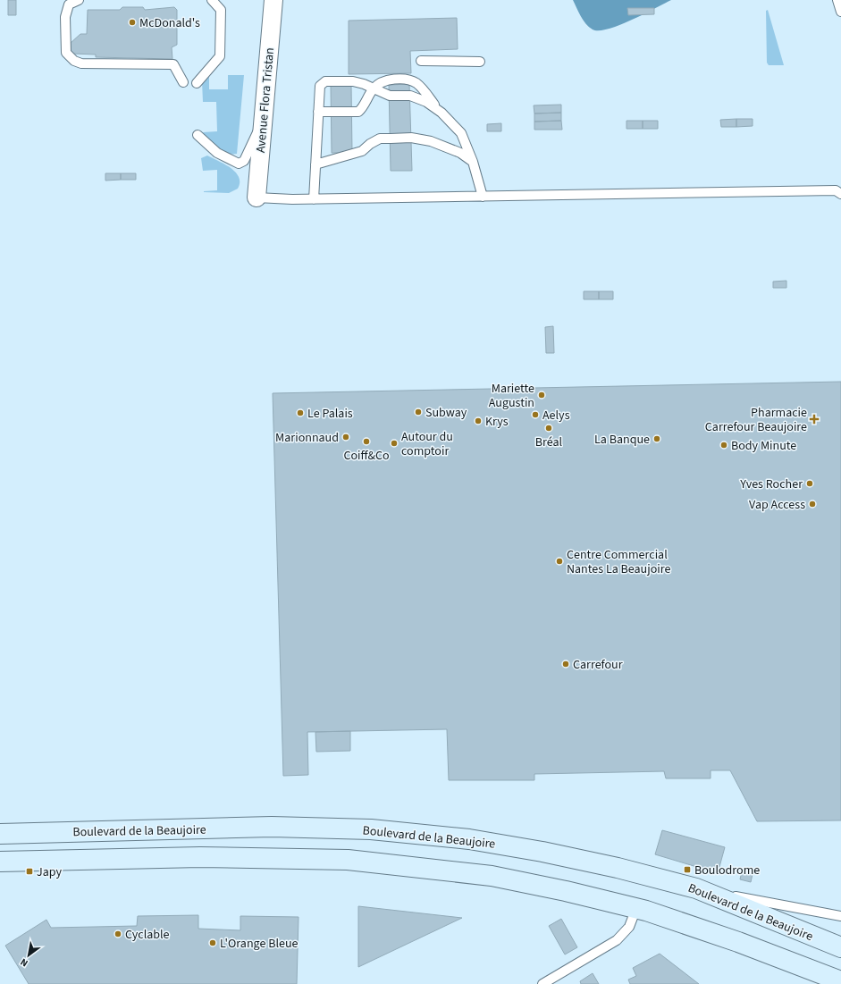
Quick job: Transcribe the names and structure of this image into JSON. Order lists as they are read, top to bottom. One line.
{"streets":{"main road":["Boulevard de la Beaujoire"],"street":["Avenue Flora Tristan"]},"places":{"other":["McDonald's","Mariette Augustin","Subway","Le Palais","Aelys","Krys","Bréal","Marionnaud","La Banque","Coiff&Co","Autour du comptoir","Body Minute","Yves Rocher","Vap Access","Centre Commercial Nantes La Beaujoire","Carrefour","Cyclable","L'Orange Bleue"],"health":["Pharmacie Carrefour Beaujoire"],"transit":["Boulodrome","Japy"]},"north":"bottom left"}
